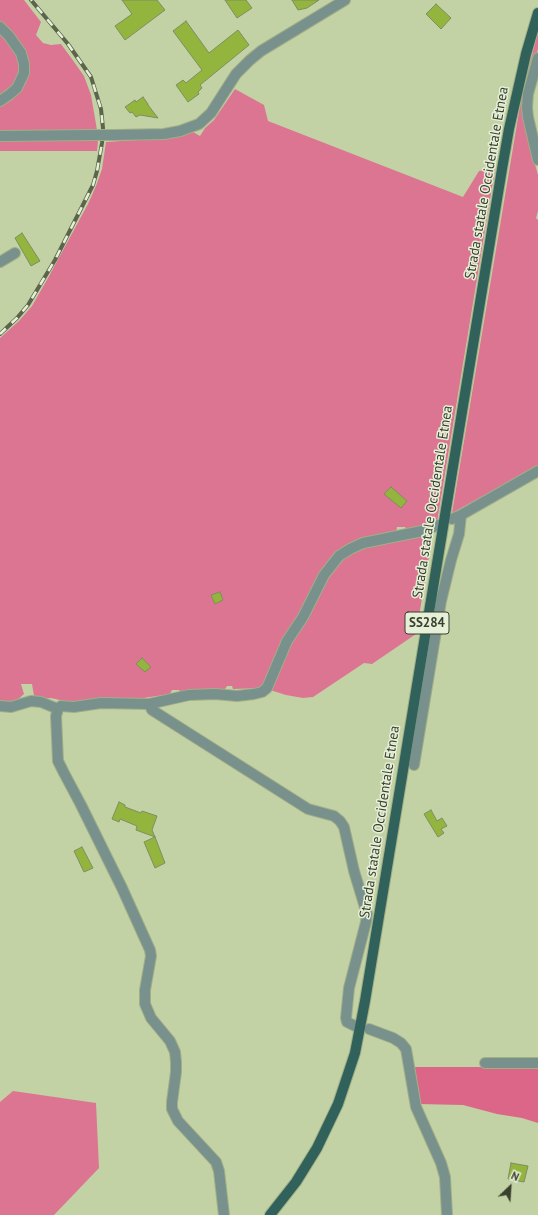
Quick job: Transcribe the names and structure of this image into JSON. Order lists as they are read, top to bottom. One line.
{"streets":{"main road":["Strada statale Occidentale Etnea","SS284"]},"north":"top right"}
